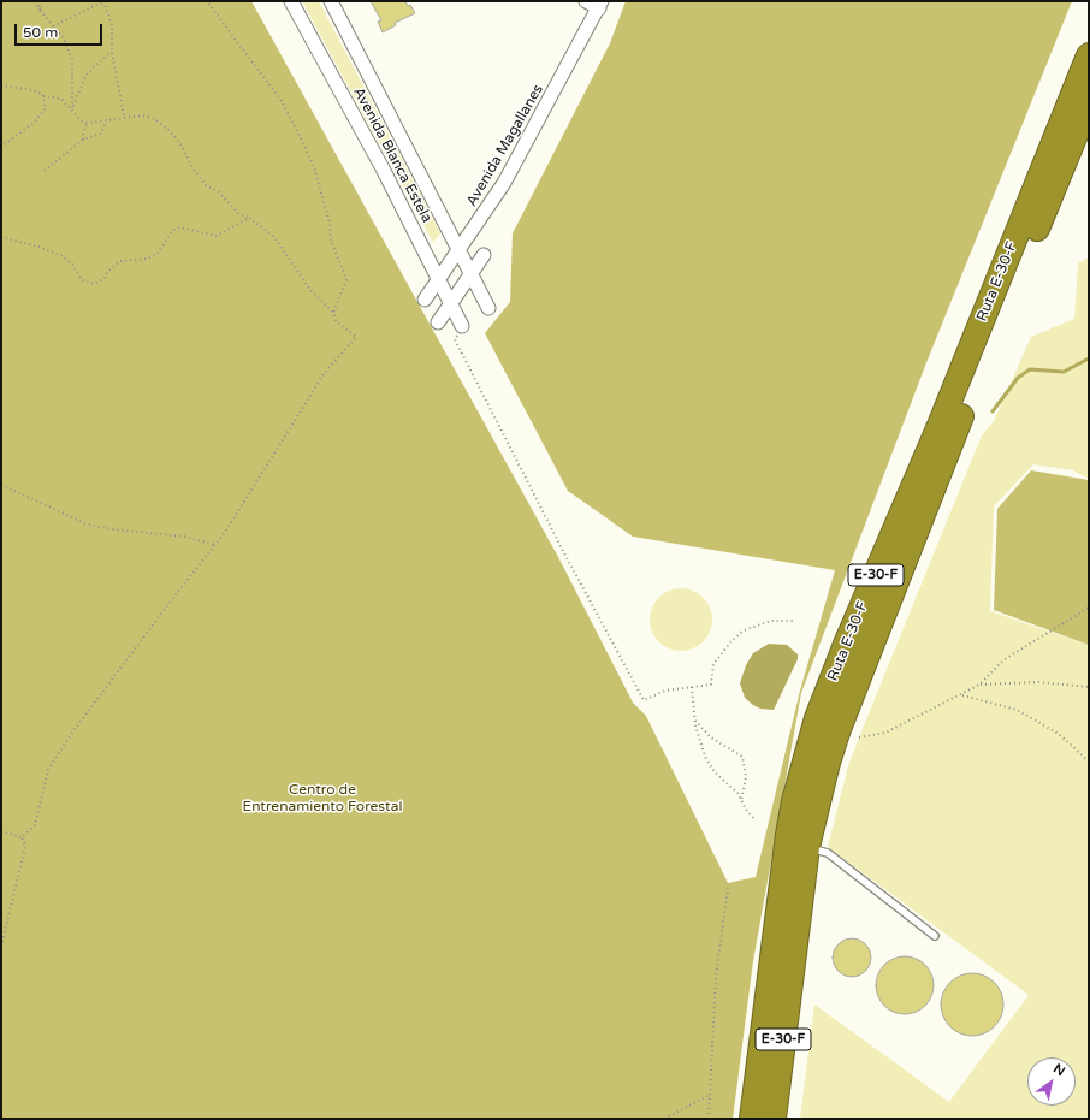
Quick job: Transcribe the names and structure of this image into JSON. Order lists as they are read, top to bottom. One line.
{"streets":{"highway":["Ruta E-30-F","E-30-F"],"street":["Avenida Magallanes","Avenida Blanca Estela"]},"crossings":[["Avenida Magallanes","Avenida Blanca Estela"]],"parks":["Centro de Entrenamiento Forestal"],"scale_bar":"50 m","north":"top right"}
